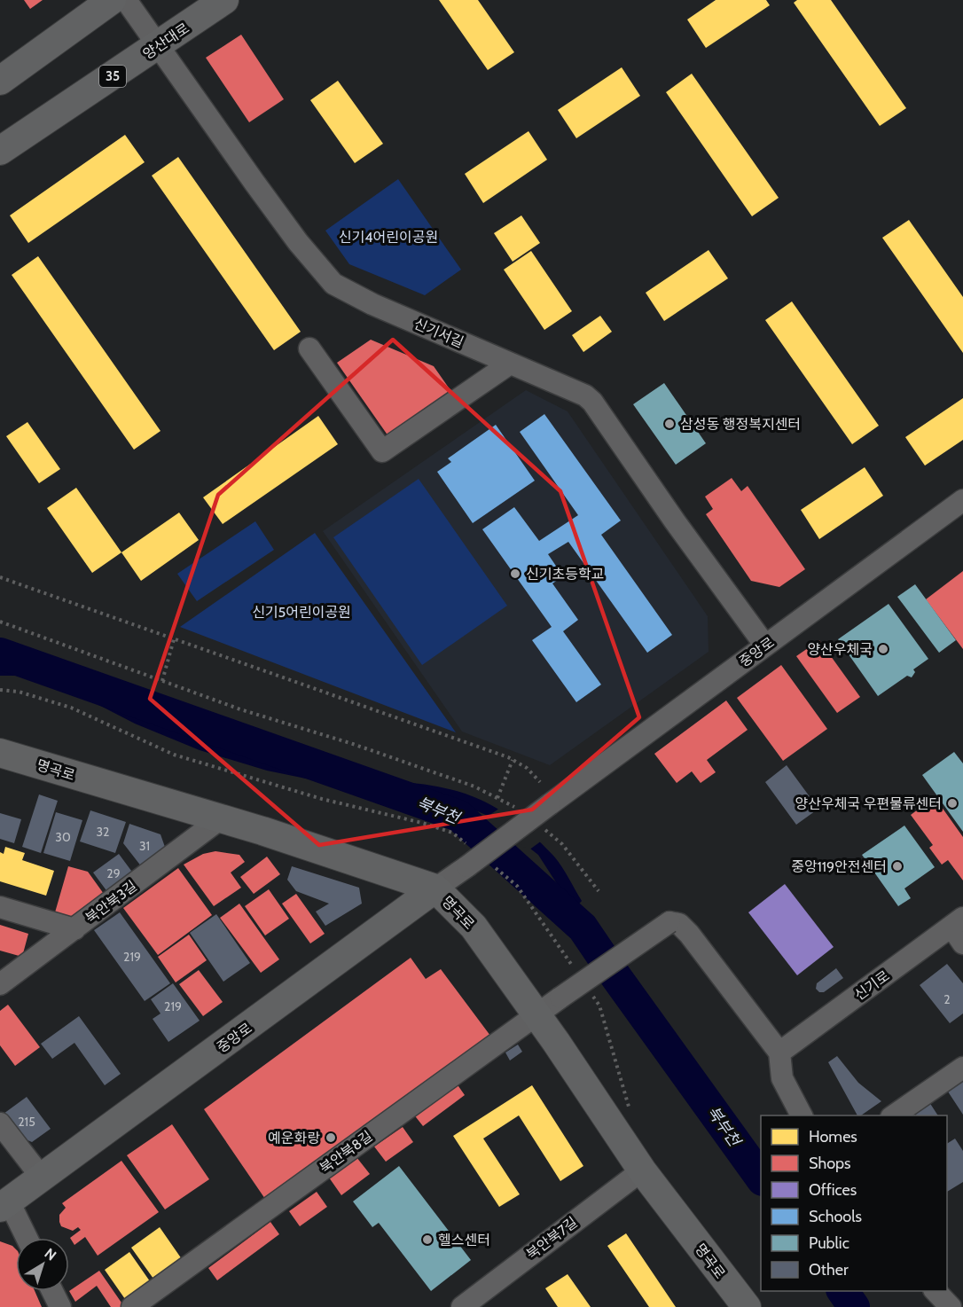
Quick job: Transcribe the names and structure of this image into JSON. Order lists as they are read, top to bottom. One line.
{"streets":{"main road":["양산대로","35","중앙로","명곡로"],"street":["신기서길","북안북3길","신기로","북안북8길","북안북7길"]},"crossings":[["양산대로","신기서길"],["신기서길","중앙로"],["중앙로","명곡로"],["명곡로","북안북3길"],["명곡로","북안북8길"],["명곡로","북안북7길"],["신기로","북안북8길"]],"water":["북부천"],"parks":["신기4어린이공원","신기5어린이공원"],"places":["삼성동 행정복지센터","신기초등학교","양산우체국","양산우체국 우편물류센터","중앙119안전센터","예운화랑","헬스센터"],"house_numbers":["32","30","31","29","219","2","219","215"],"legend":["Homes","Shops","Offices","Schools","Public","Other"],"north":"top right"}
